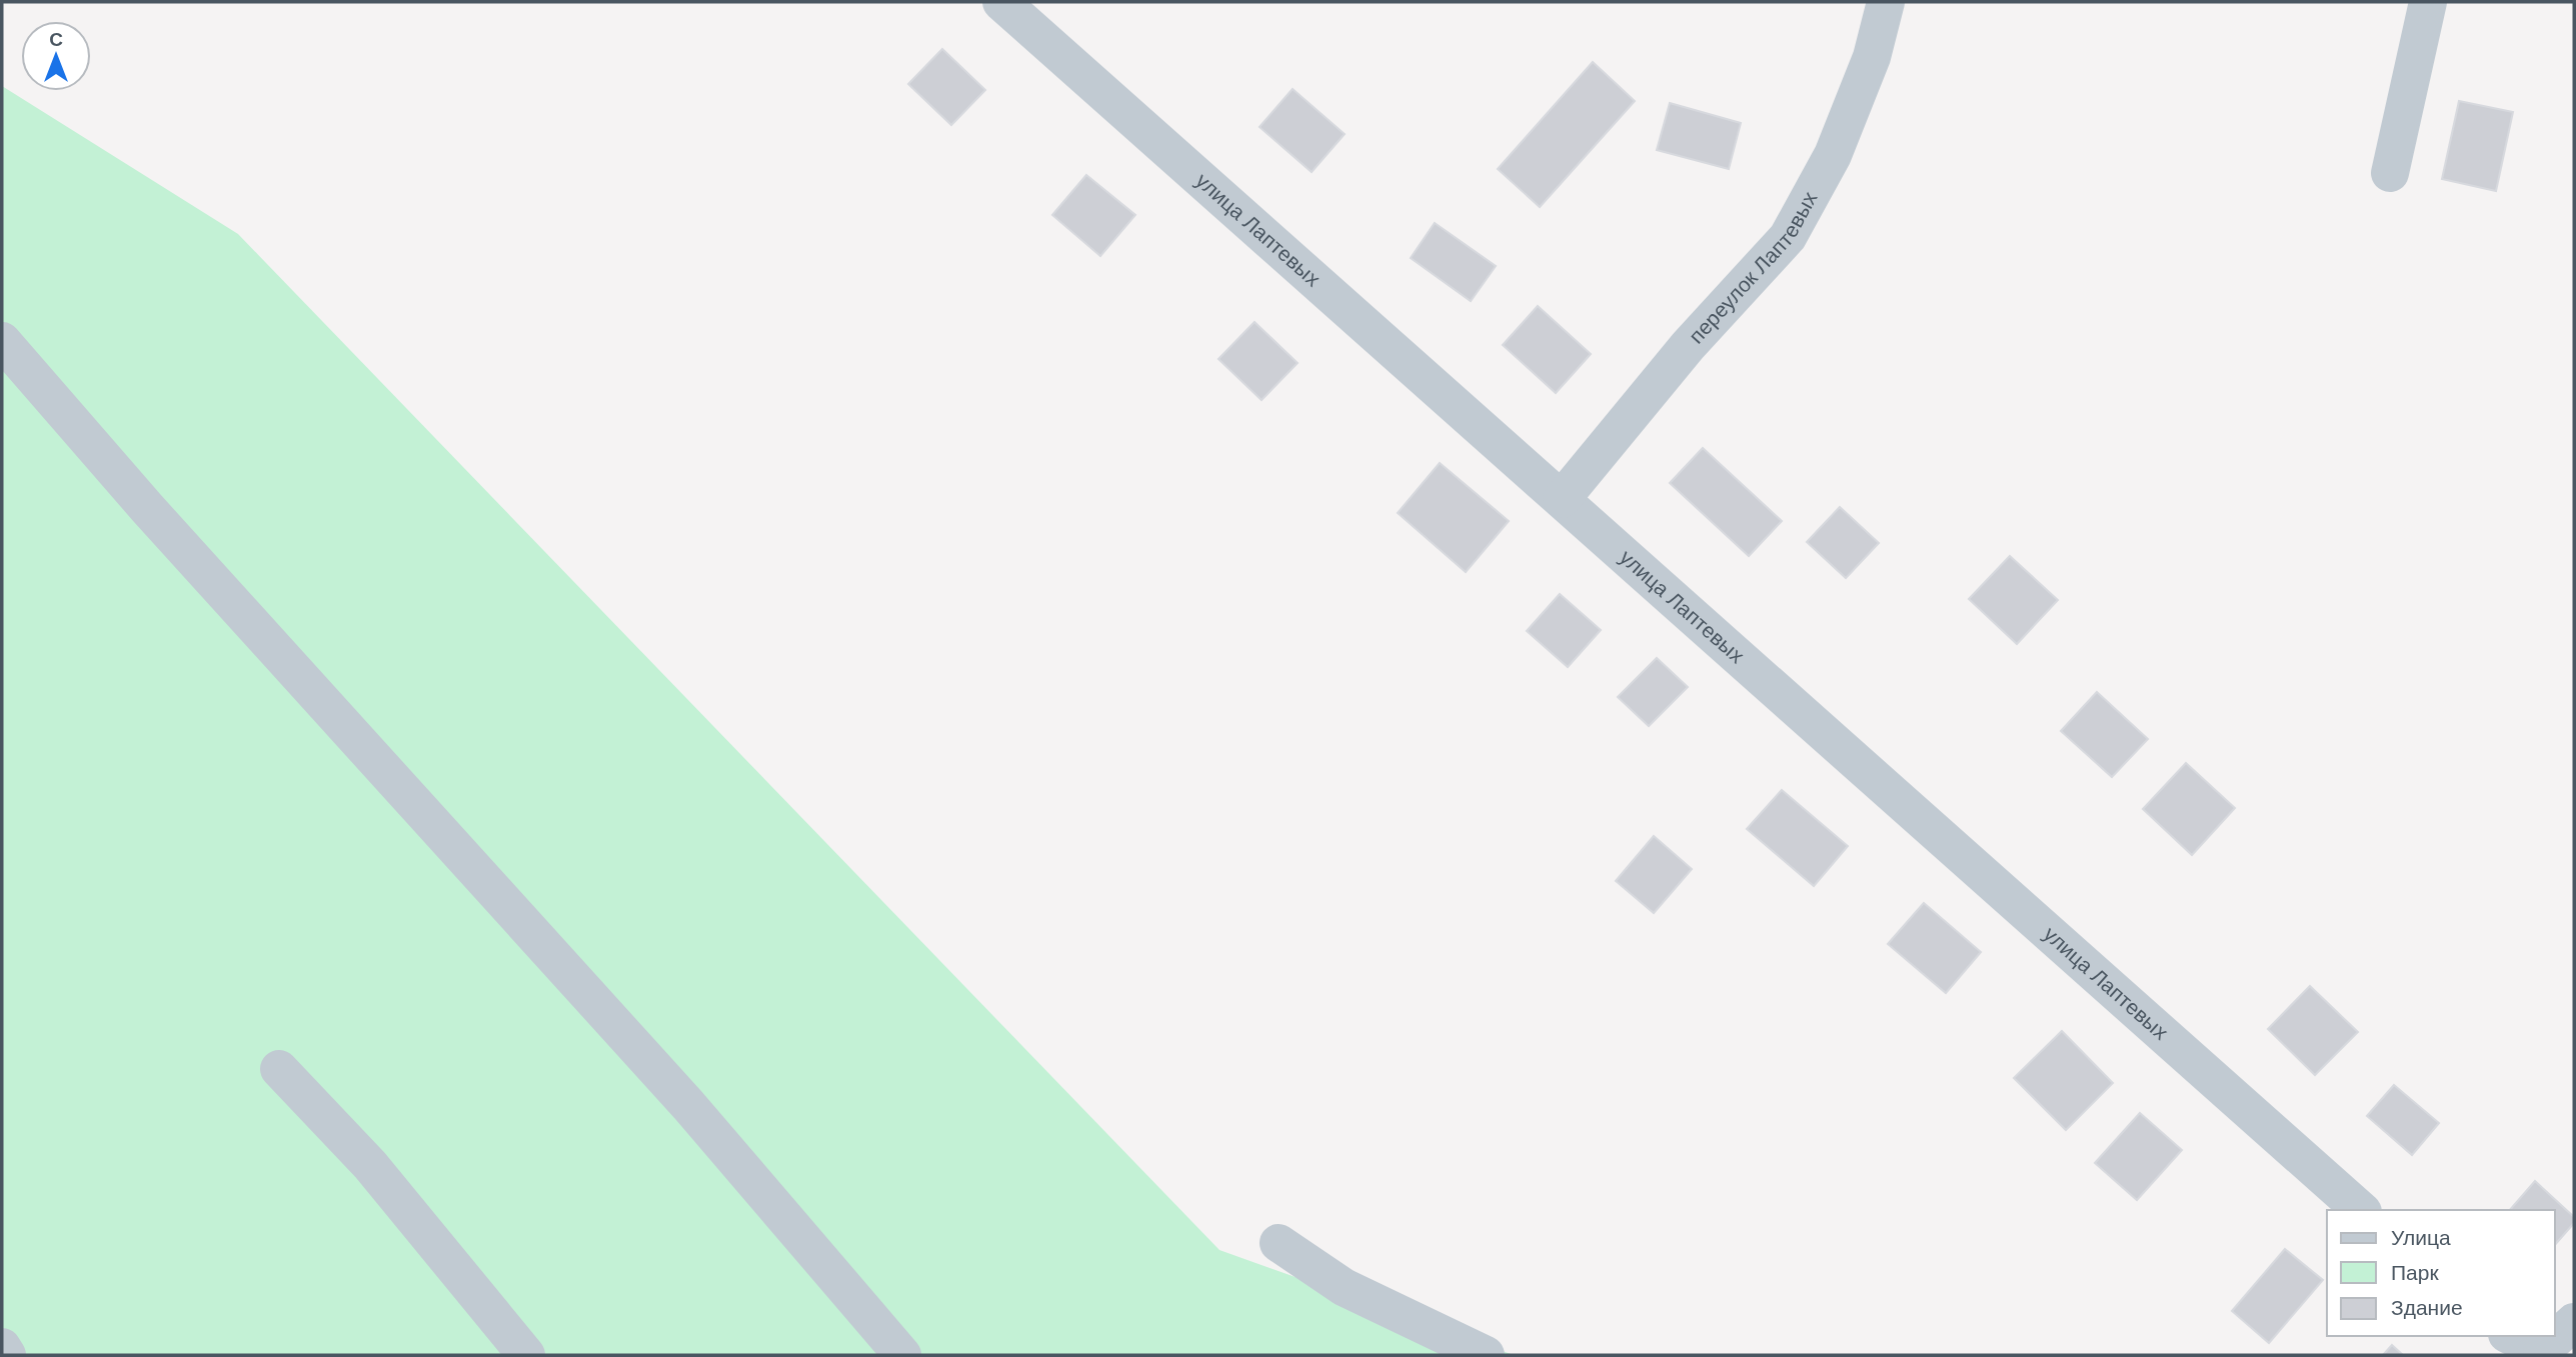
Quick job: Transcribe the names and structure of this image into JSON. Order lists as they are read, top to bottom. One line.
{"streets":{"street":["улица Лаптевых","переулок Лаптевых"]},"crossings":[["улица Лаптевых","переулок Лаптевых"]],"legend":["Улица","Парк","Здание"],"north":"top"}
